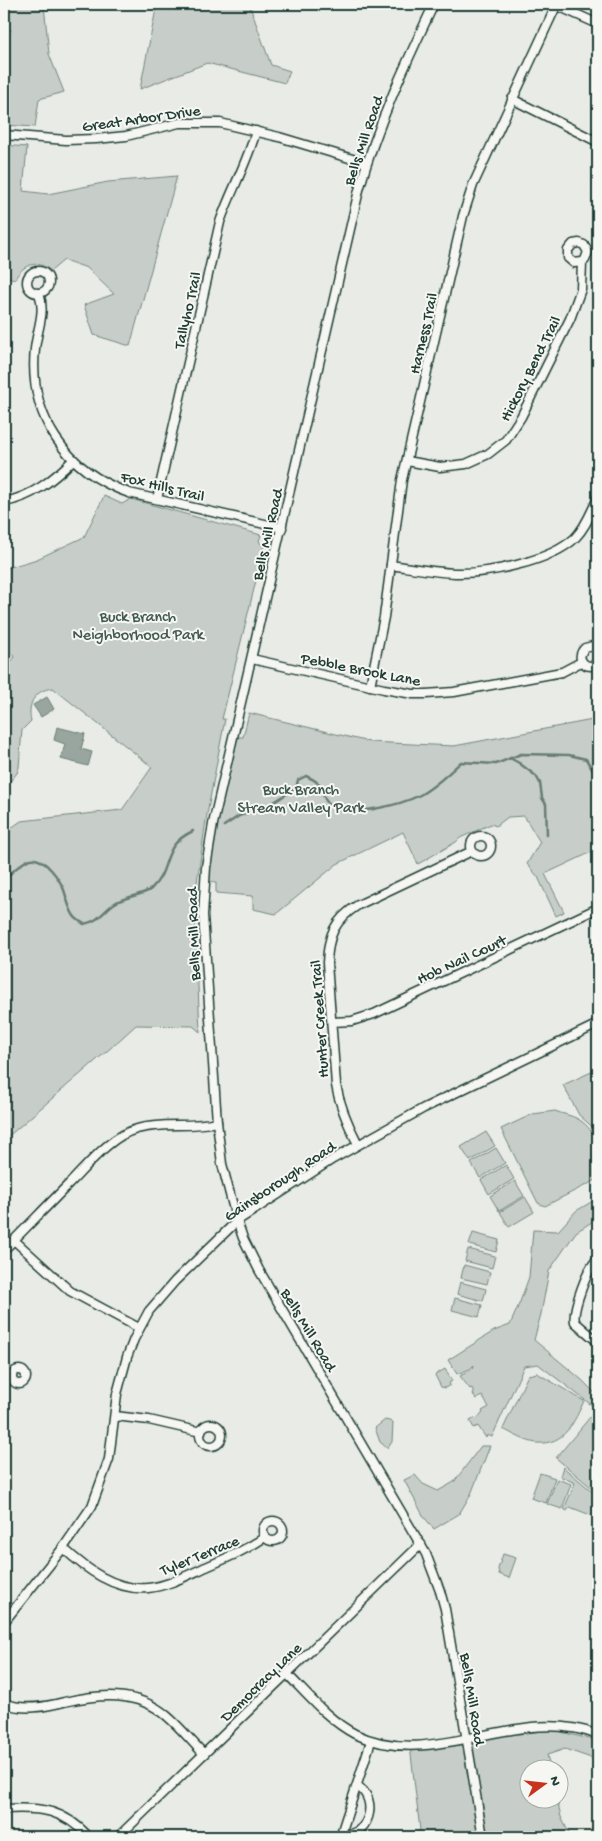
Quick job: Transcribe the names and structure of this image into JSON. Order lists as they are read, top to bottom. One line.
{"streets":{"street":["Great Arbor Drive","Bells Mill Road","Tallyho Trail","Harness Trail","Hickory Bend Trail","Fox Hills Trail","Pebble Brook Lane","Hob Nail Court","Hunter Creek Trail","Gainsborough Road","Tyler Terrace","Democracy Lane"]},"crossings":[["Great Arbor Drive","Bells Mill Road"],["Great Arbor Drive","Tallyho Trail"],["Bells Mill Road","Fox Hills Trail"],["Bells Mill Road","Pebble Brook Lane"],["Bells Mill Road","Gainsborough Road"],["Bells Mill Road","Democracy Lane"],["Tallyho Trail","Fox Hills Trail"],["Harness Trail","Hickory Bend Trail"],["Harness Trail","Pebble Brook Lane"],["Hob Nail Court","Hunter Creek Trail"],["Hunter Creek Trail","Gainsborough Road"],["Gainsborough Road","Tyler Terrace"]],"parks":["Buck Branch Neighborhood Park","Buck Branch Stream Valley Park"],"north":"right"}
